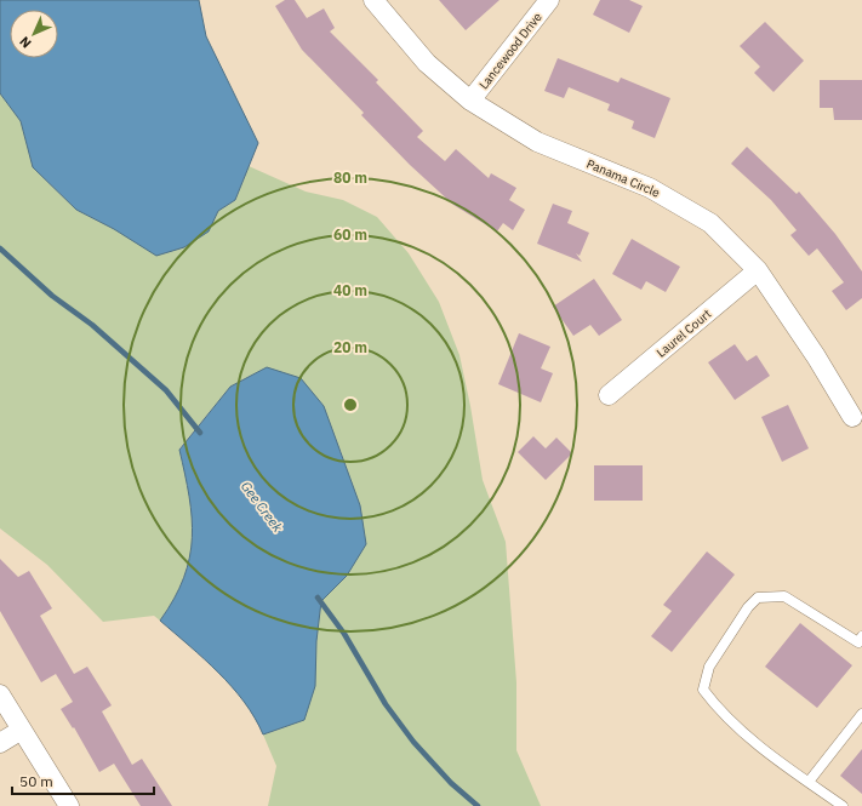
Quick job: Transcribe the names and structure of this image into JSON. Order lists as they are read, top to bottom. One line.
{"streets":{"street":["Lancewood Drive","Panama Circle","Laurel Court"]},"crossings":[["Lancewood Drive","Panama Circle"],["Panama Circle","Laurel Court"]],"water":["Gee Creek"],"scale_bar":"50 m","north":"bottom left","rings":["80 m","60 m","40 m","20 m"]}
